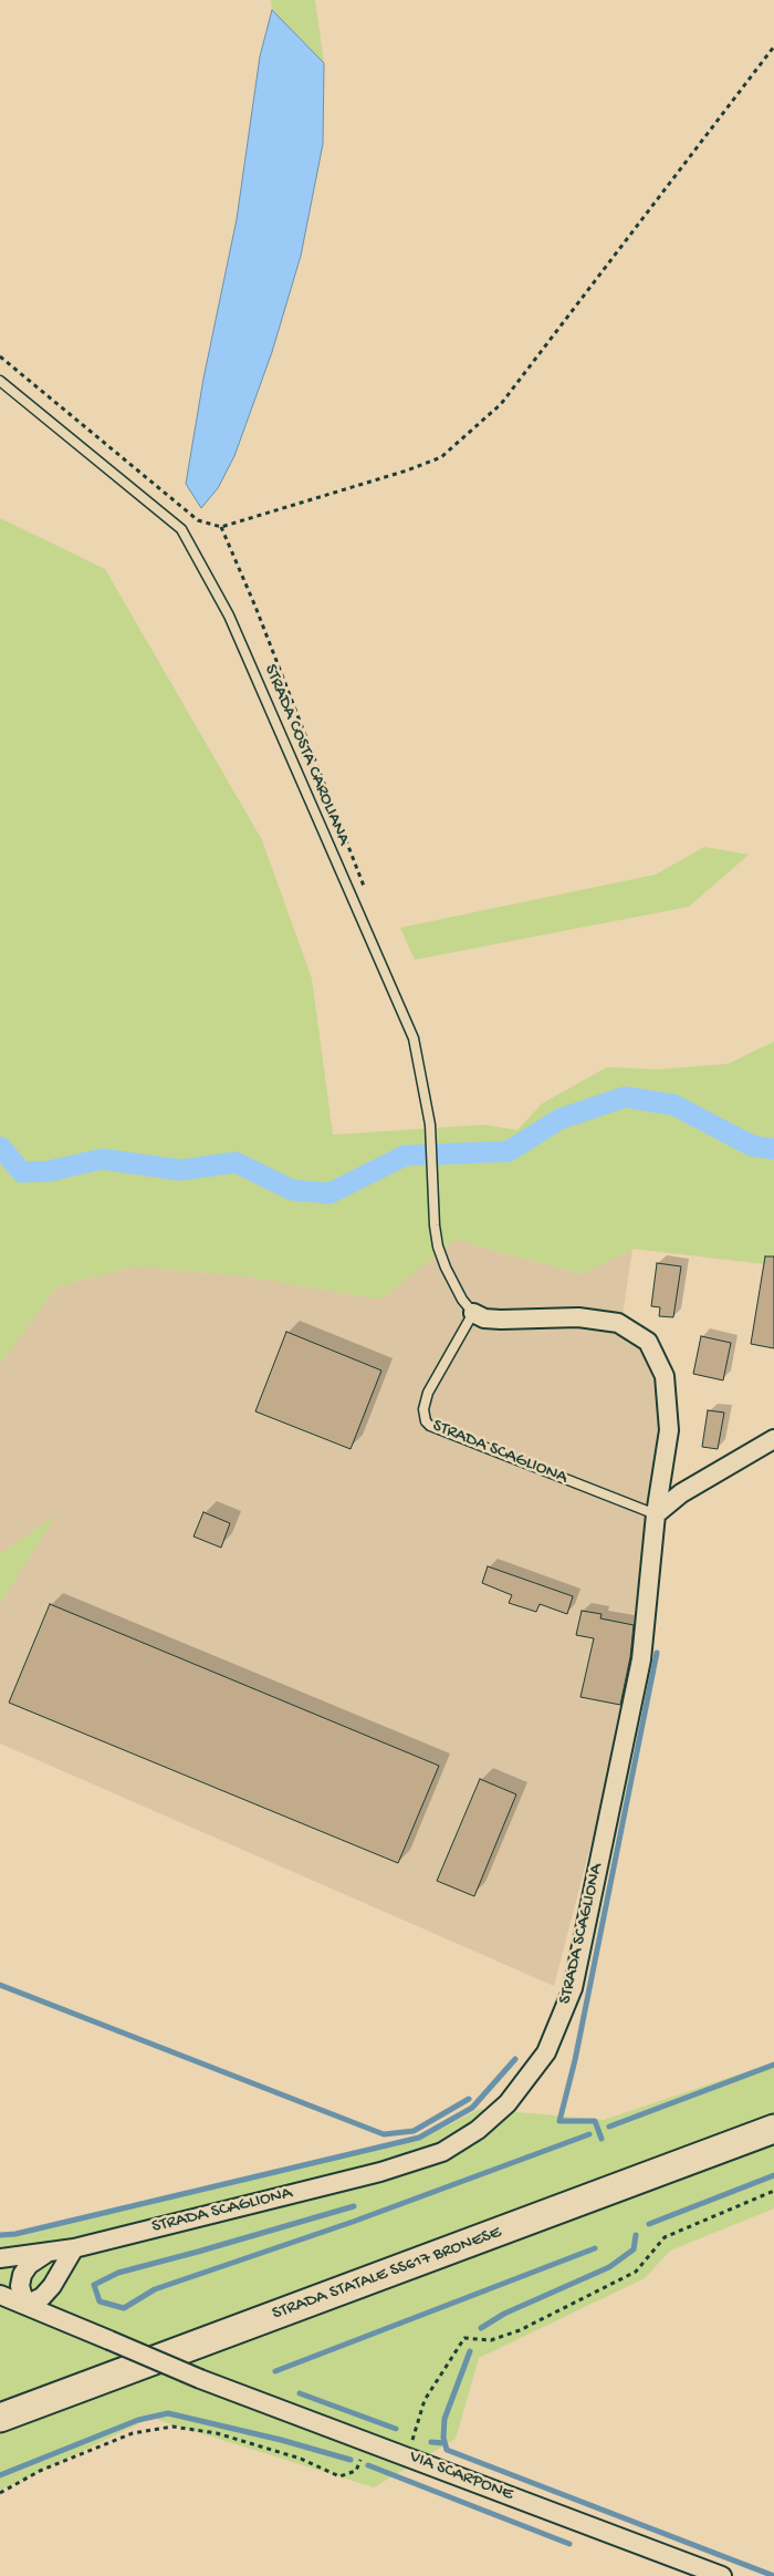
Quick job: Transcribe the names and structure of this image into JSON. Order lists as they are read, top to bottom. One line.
{"streets":{"main road":["STRADA STATALE SS617 BRONESE"],"street":["STRADA SCAGLIONA","VIA SCARPONE"],"lane":["STRADA COSTA CAROLIANA"]},"crossings":[["STRADA COSTA CAROLIANA","STRADA SCAGLIONA"]]}
